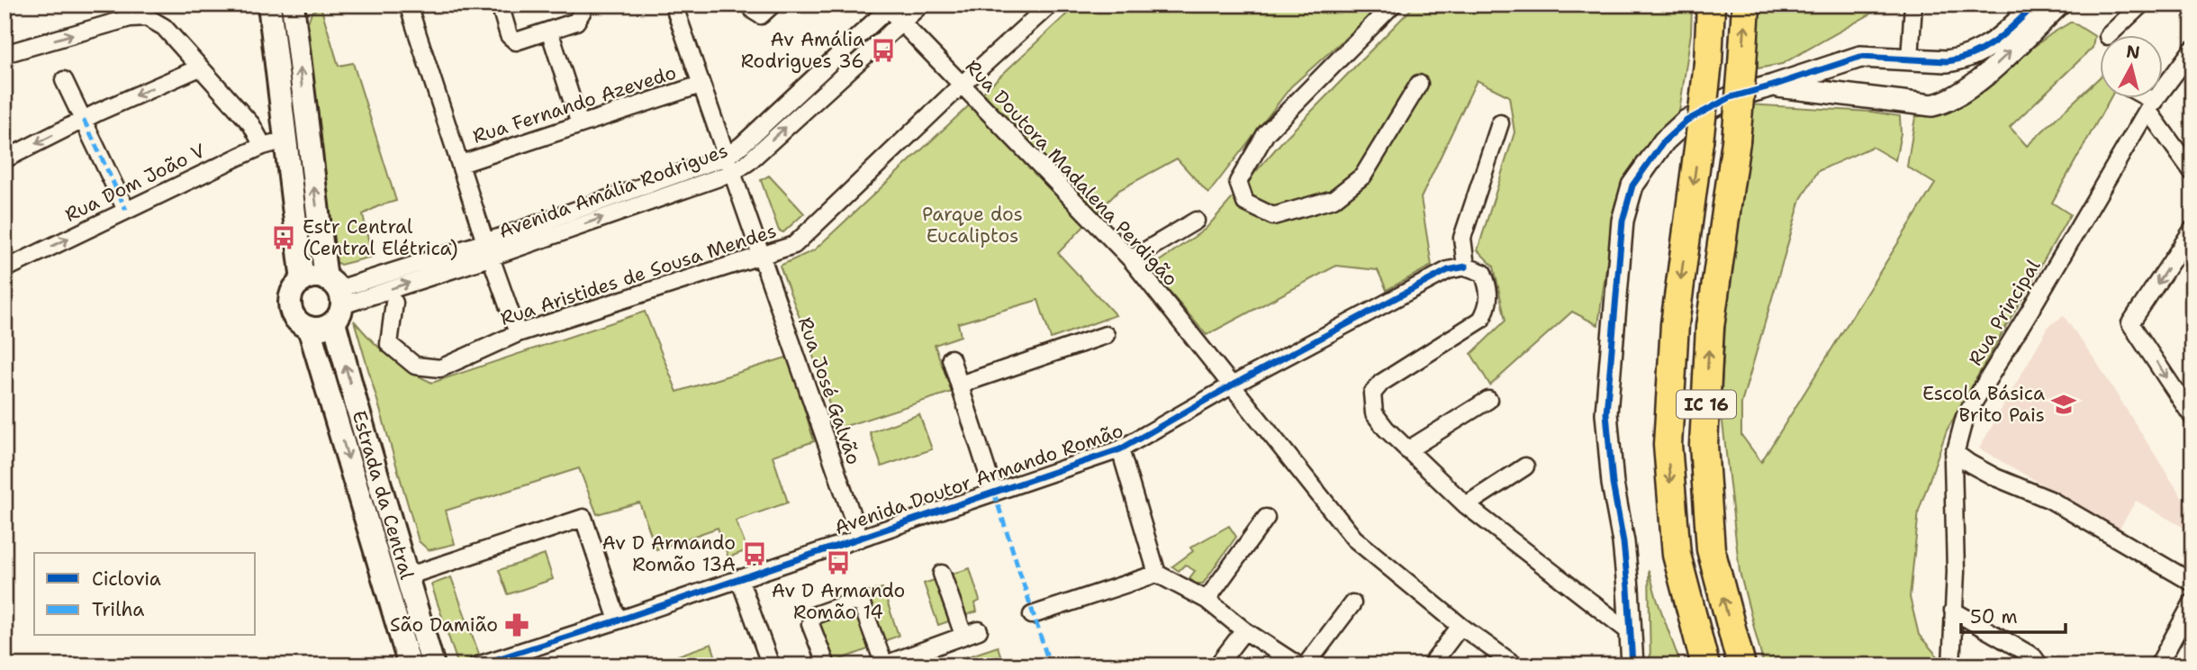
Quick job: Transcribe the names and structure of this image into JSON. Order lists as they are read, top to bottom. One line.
{"streets":{"highway":["IC 16"],"main road":["Estrada da Central"],"street":["Rua Fernando Azevedo","Rua Doutora Madalena Perdigão","Rua Dom João V","Avenida Amália Rodrigues","Rua Aristides de Sousa Mendes","Rua Principal","Rua José Galvão","Avenida Doutor Armando Romão"]},"crossings":[["Rua Fernando Azevedo","Rua José Galvão"],["Rua Doutora Madalena Perdigão","Avenida Amália Rodrigues"],["Rua Doutora Madalena Perdigão","Rua Aristides de Sousa Mendes"],["Rua Doutora Madalena Perdigão","Avenida Doutor Armando Romão"],["Avenida Amália Rodrigues","Rua José Galvão"],["Avenida Amália Rodrigues","Estrada da Central"],["Rua Aristides de Sousa Mendes","Rua José Galvão"],["Rua José Galvão","Avenida Doutor Armando Romão"]],"parks":["Parque dos Eucaliptos"],"places":{"bus stop":["Av Amália Rodrigues 36","Estr Central (Central Elétrica)","Av D Armando Romão 13A","Av D Armando Romão 14"],"school or university":["Escola Básica Brito Pais"],"pharmacy":["São Damião"]},"legend":["Ciclovia","Trilha"],"scale_bar":"50 m","north":"top"}
